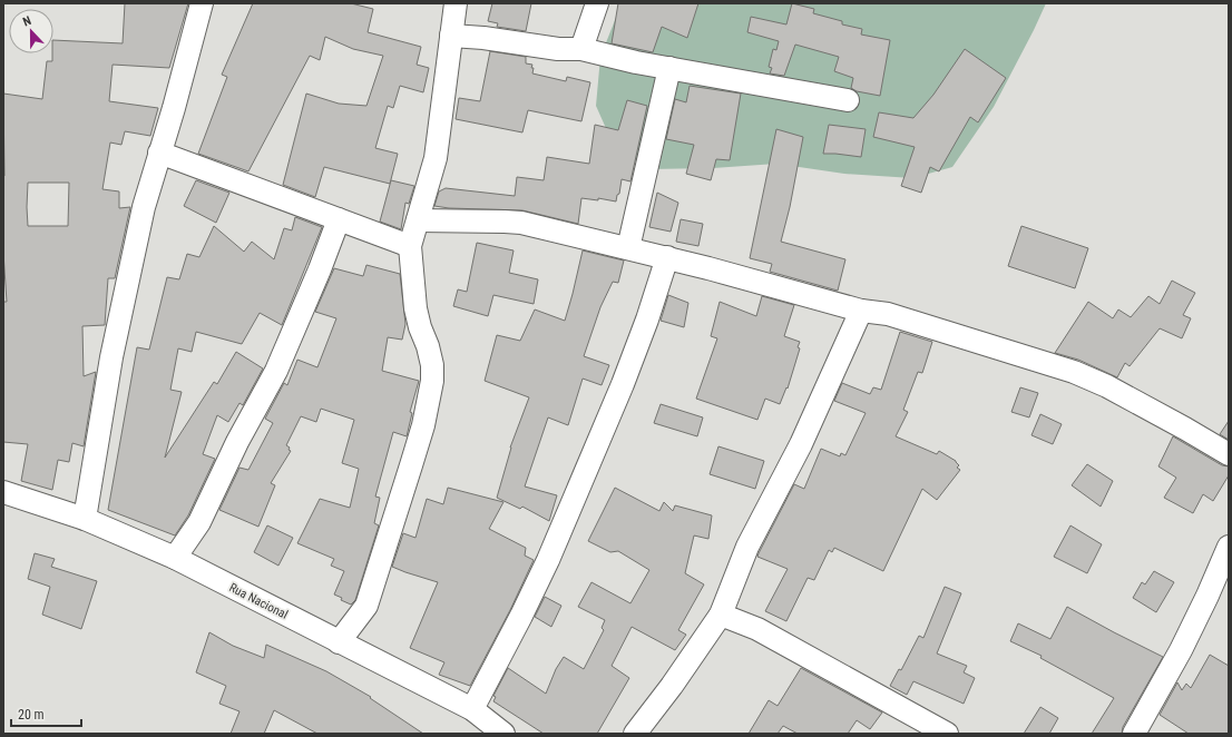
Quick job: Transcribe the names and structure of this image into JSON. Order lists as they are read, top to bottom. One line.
{"streets":{"street":["Rua Nacional"]},"scale_bar":"20 m","north":"top"}
